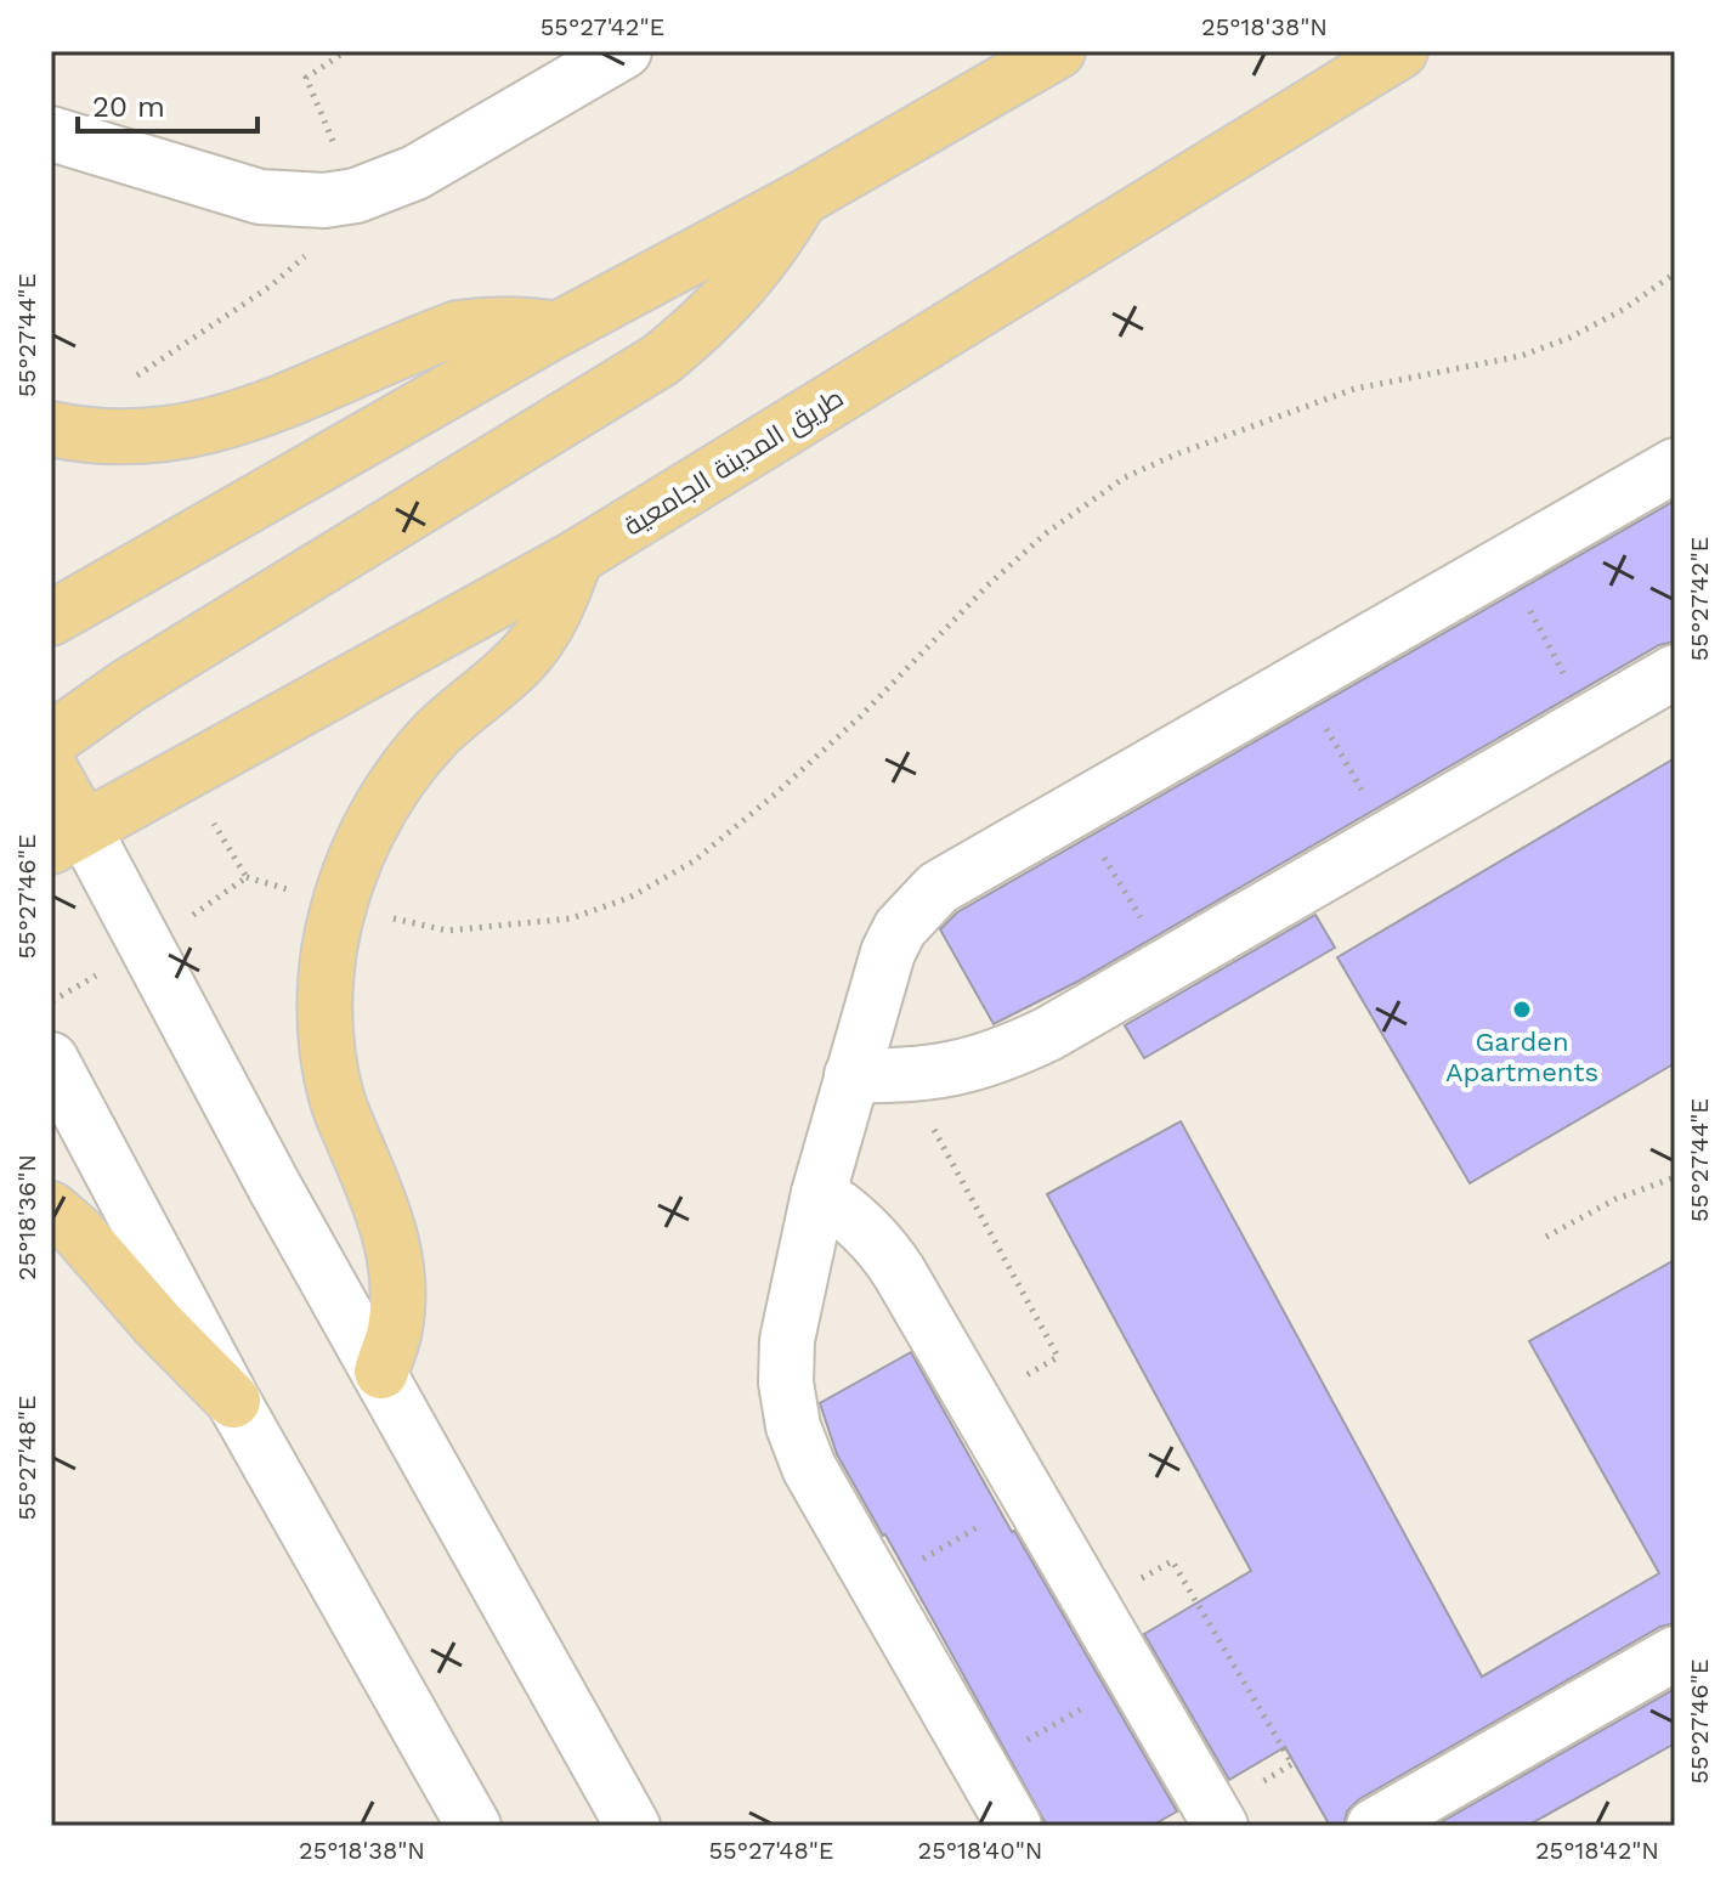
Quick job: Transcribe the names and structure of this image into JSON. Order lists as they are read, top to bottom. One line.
{"streets":{"main road":["طريق المدينة الجامعية"]},"places":["Garden Apartments"],"scale_bar":"20 m","coordinates":["55°27'42\"E","25°18'38\"N","55°27'44\"E","55°27'46\"E","25°18'36\"N","55°27'48\"E","25°18'40\"N","25°18'42\"N"]}
